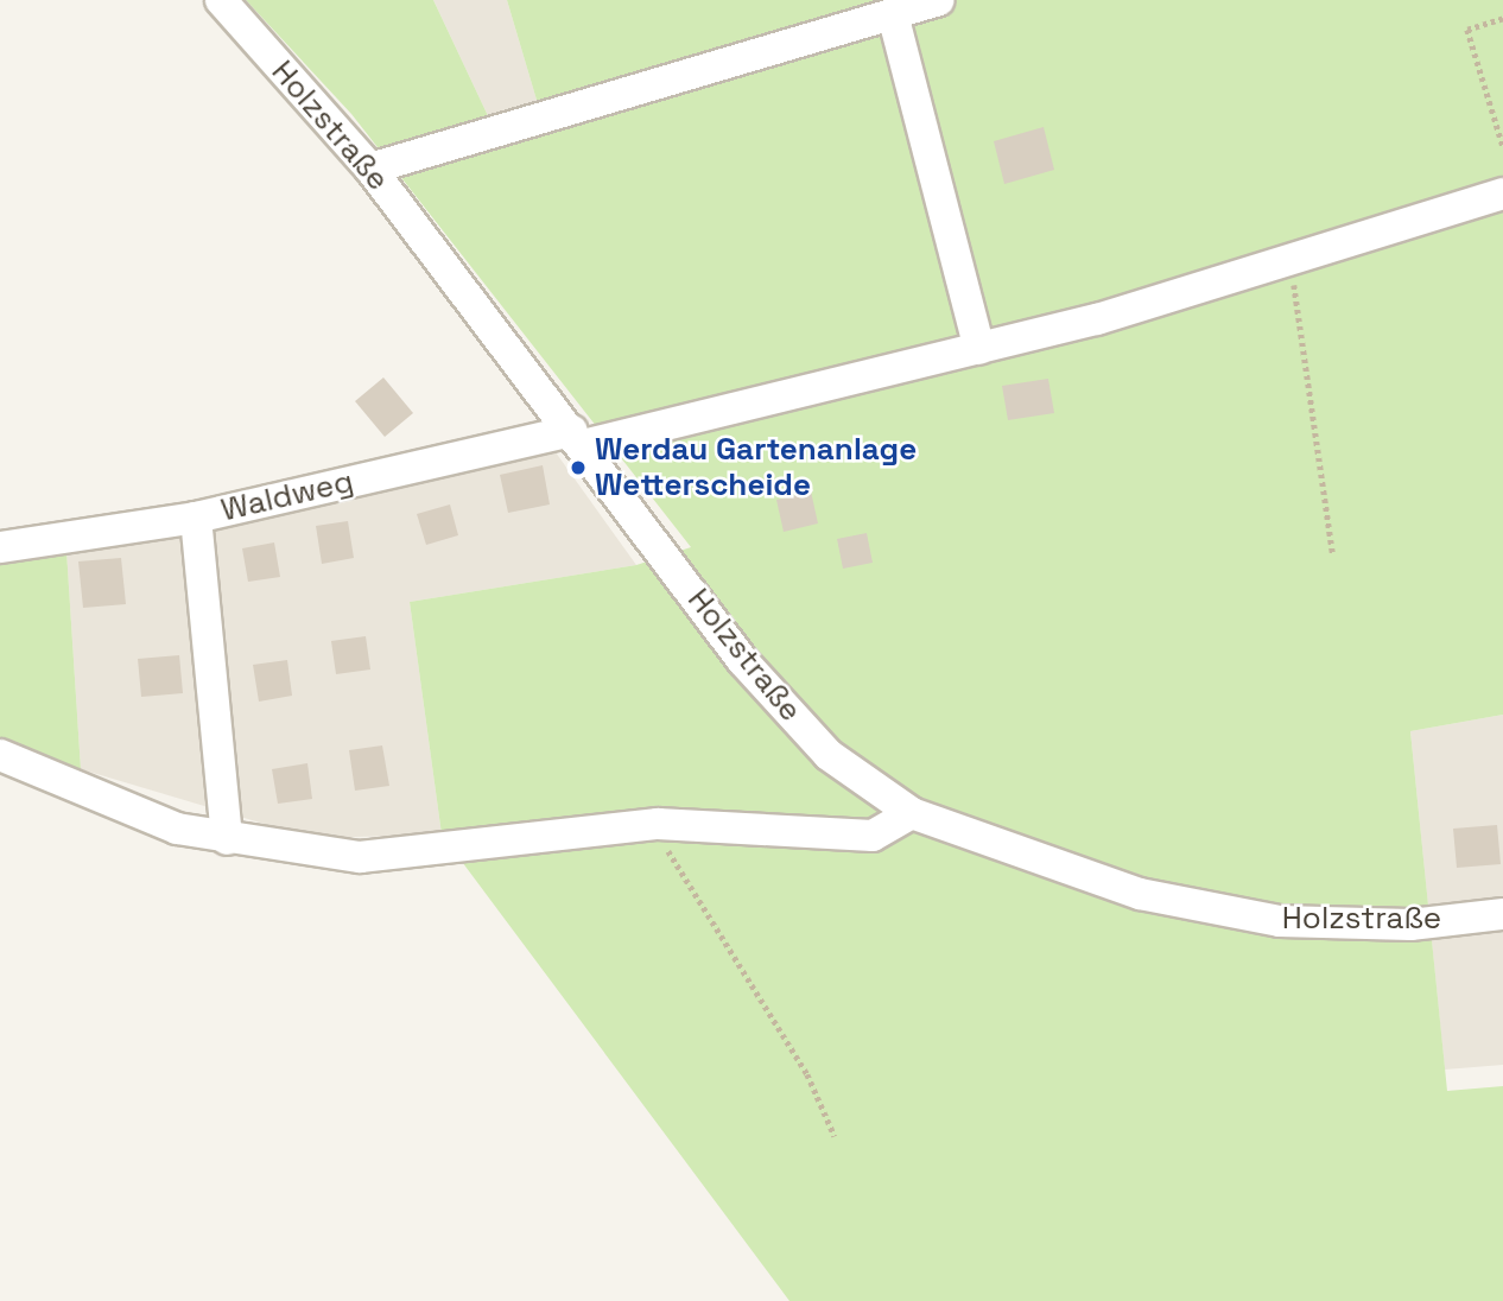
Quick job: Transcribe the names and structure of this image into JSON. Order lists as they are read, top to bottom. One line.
{"streets":{"street":["Holzstraße","Waldweg"]},"crossings":[["Holzstraße","Waldweg"]],"places":["Werdau Gartenanlage Wetterscheide"]}
